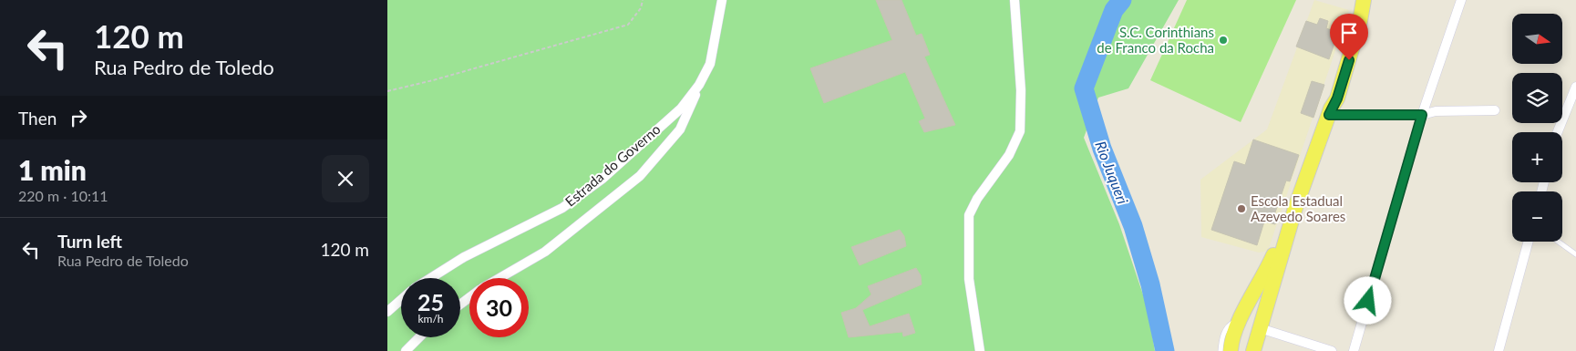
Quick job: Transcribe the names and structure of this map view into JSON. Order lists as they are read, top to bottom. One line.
{"streets":{"street":["Estrada do Governo"]},"water":["Rio Juqueri"],"places":["S.C. Corinthians de Franco da Rocha","Escola Estadual Azevedo Soares"],"north":"right","page":{"turn":["120 m","Rua Pedro de Toledo"],"map_buttons":["+","−"],"then":"Then","heading":["1 min","220 m · 10:11"],"list":[{"name":"Turn left","note":"Rua Pedro de Toledo","value":"120 m"}],"speed":"25 km/h","limit":"30"}}
